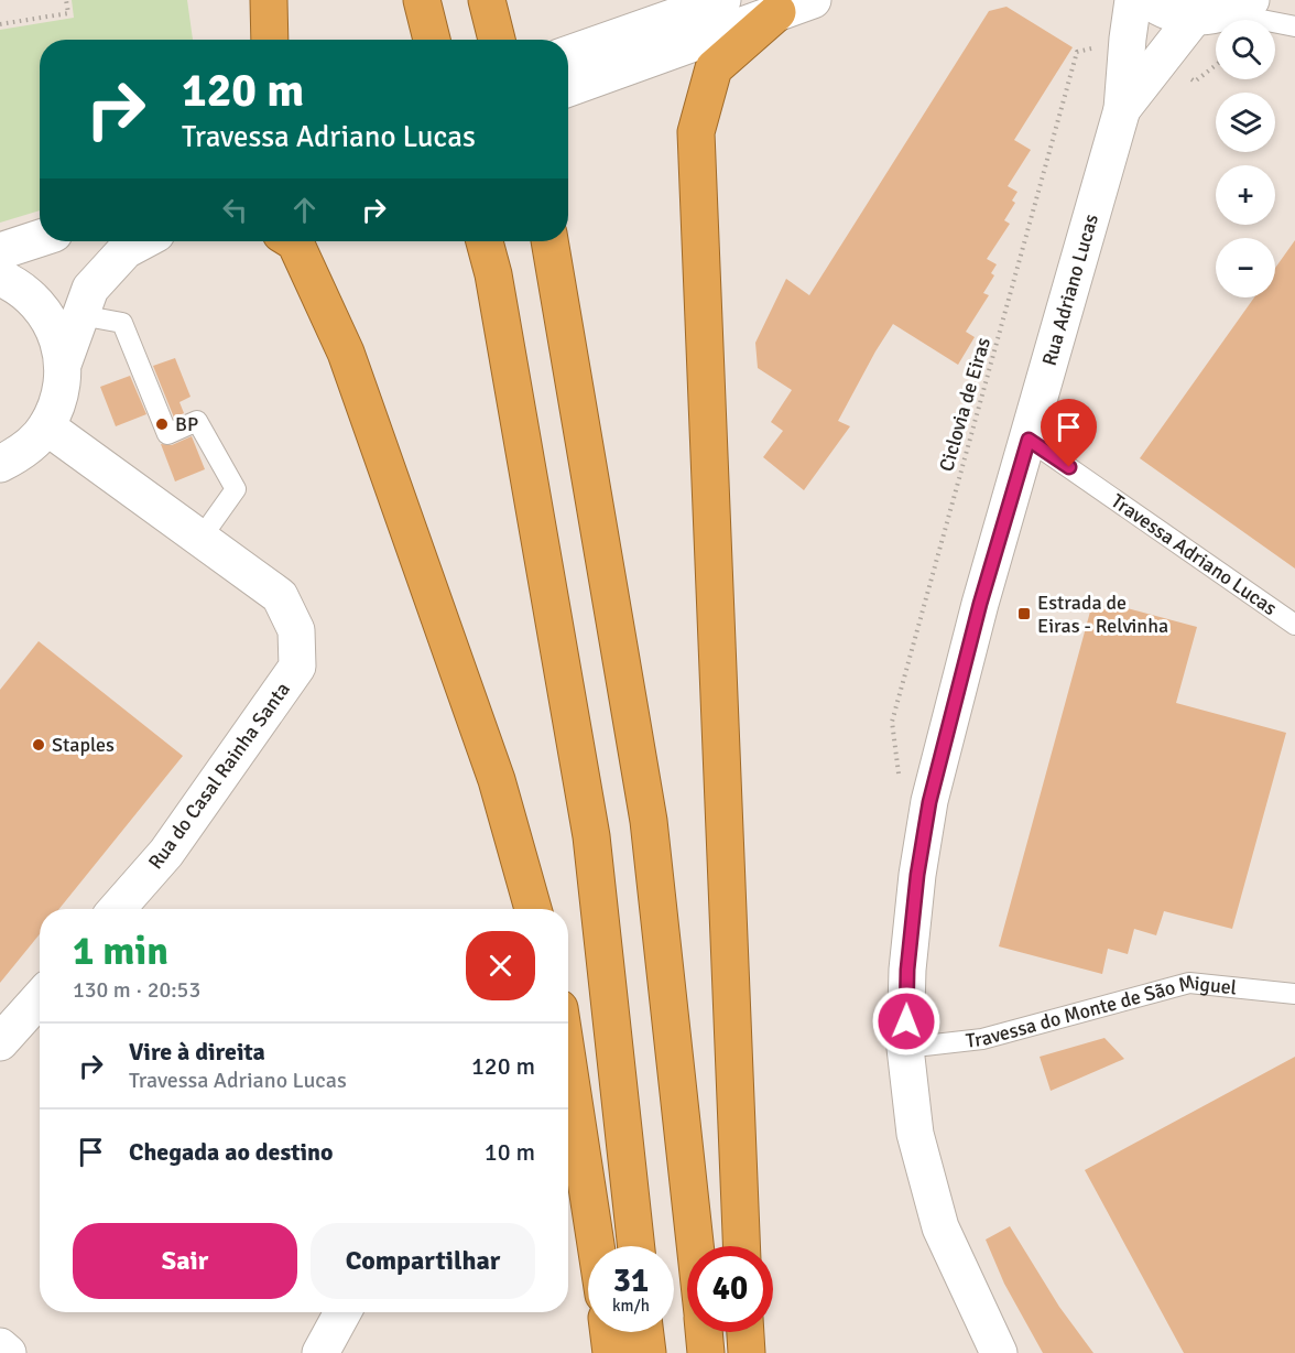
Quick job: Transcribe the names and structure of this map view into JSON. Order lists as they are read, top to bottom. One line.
{"streets":{"street":["Rua Adriano Lucas","Rua do Casal Rainha Santa"],"lane":["Travessa Adriano Lucas","Travessa do Monte de São Miguel"],"path":["Ciclovia de Eiras"]},"crossings":[["Rua Adriano Lucas","Ciclovia de Eiras"],["Rua Adriano Lucas","Travessa Adriano Lucas"],["Rua Adriano Lucas","Travessa do Monte de São Miguel"]],"places":{"other":["BP","Staples"],"transit":["Estrada de Eiras - Relvinha"]},"page":{"map_buttons":["+","−"],"turn":["120 m","Travessa Adriano Lucas"],"heading":["1 min","130 m · 20:53"],"list":[{"name":"Vire à direita","note":"Travessa Adriano Lucas","value":"120 m"},{"name":"Chegada ao destino","value":"10 m"}],"buttons":["Sair","Compartilhar"],"speed":"31 km/h","limit":"40"}}
